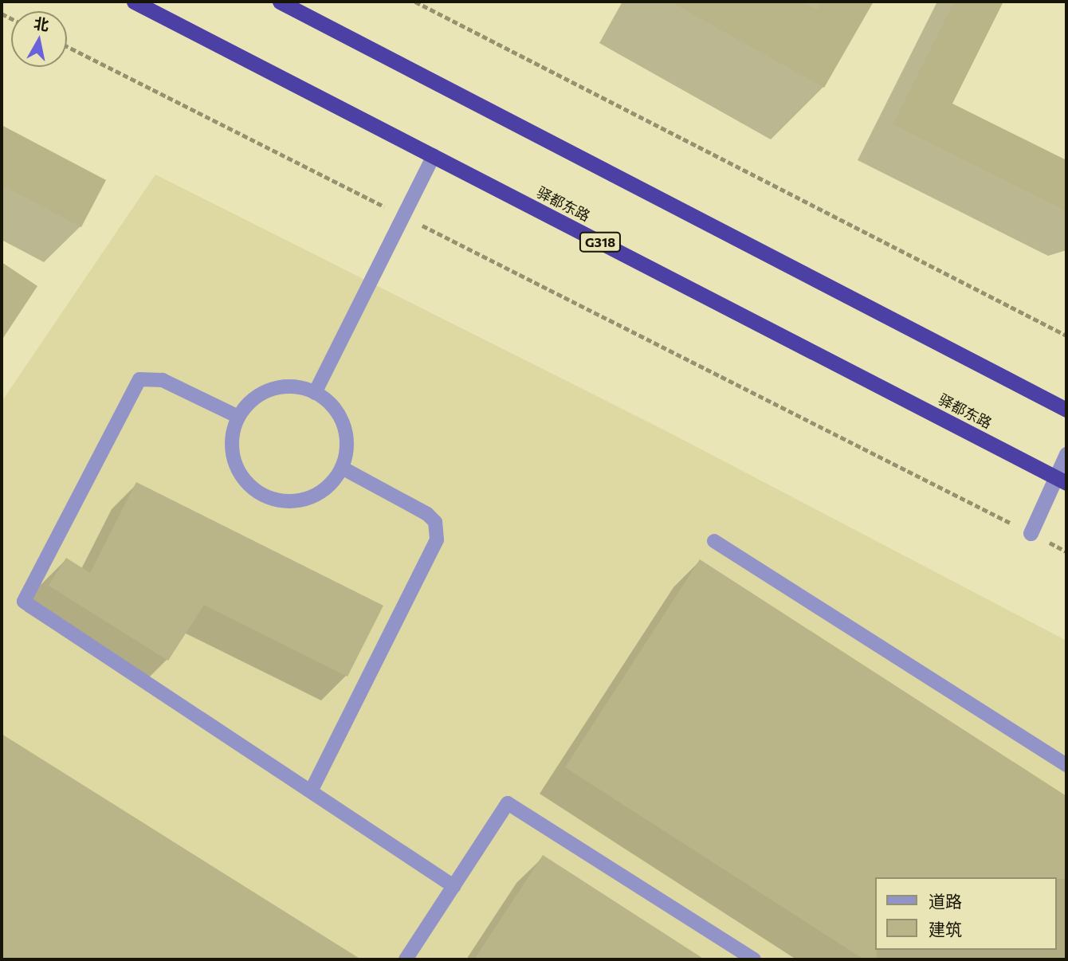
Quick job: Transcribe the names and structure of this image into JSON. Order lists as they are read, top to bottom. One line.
{"streets":{"highway":["驿都东路","G318"]},"legend":["道路","建筑"],"north":"top"}
